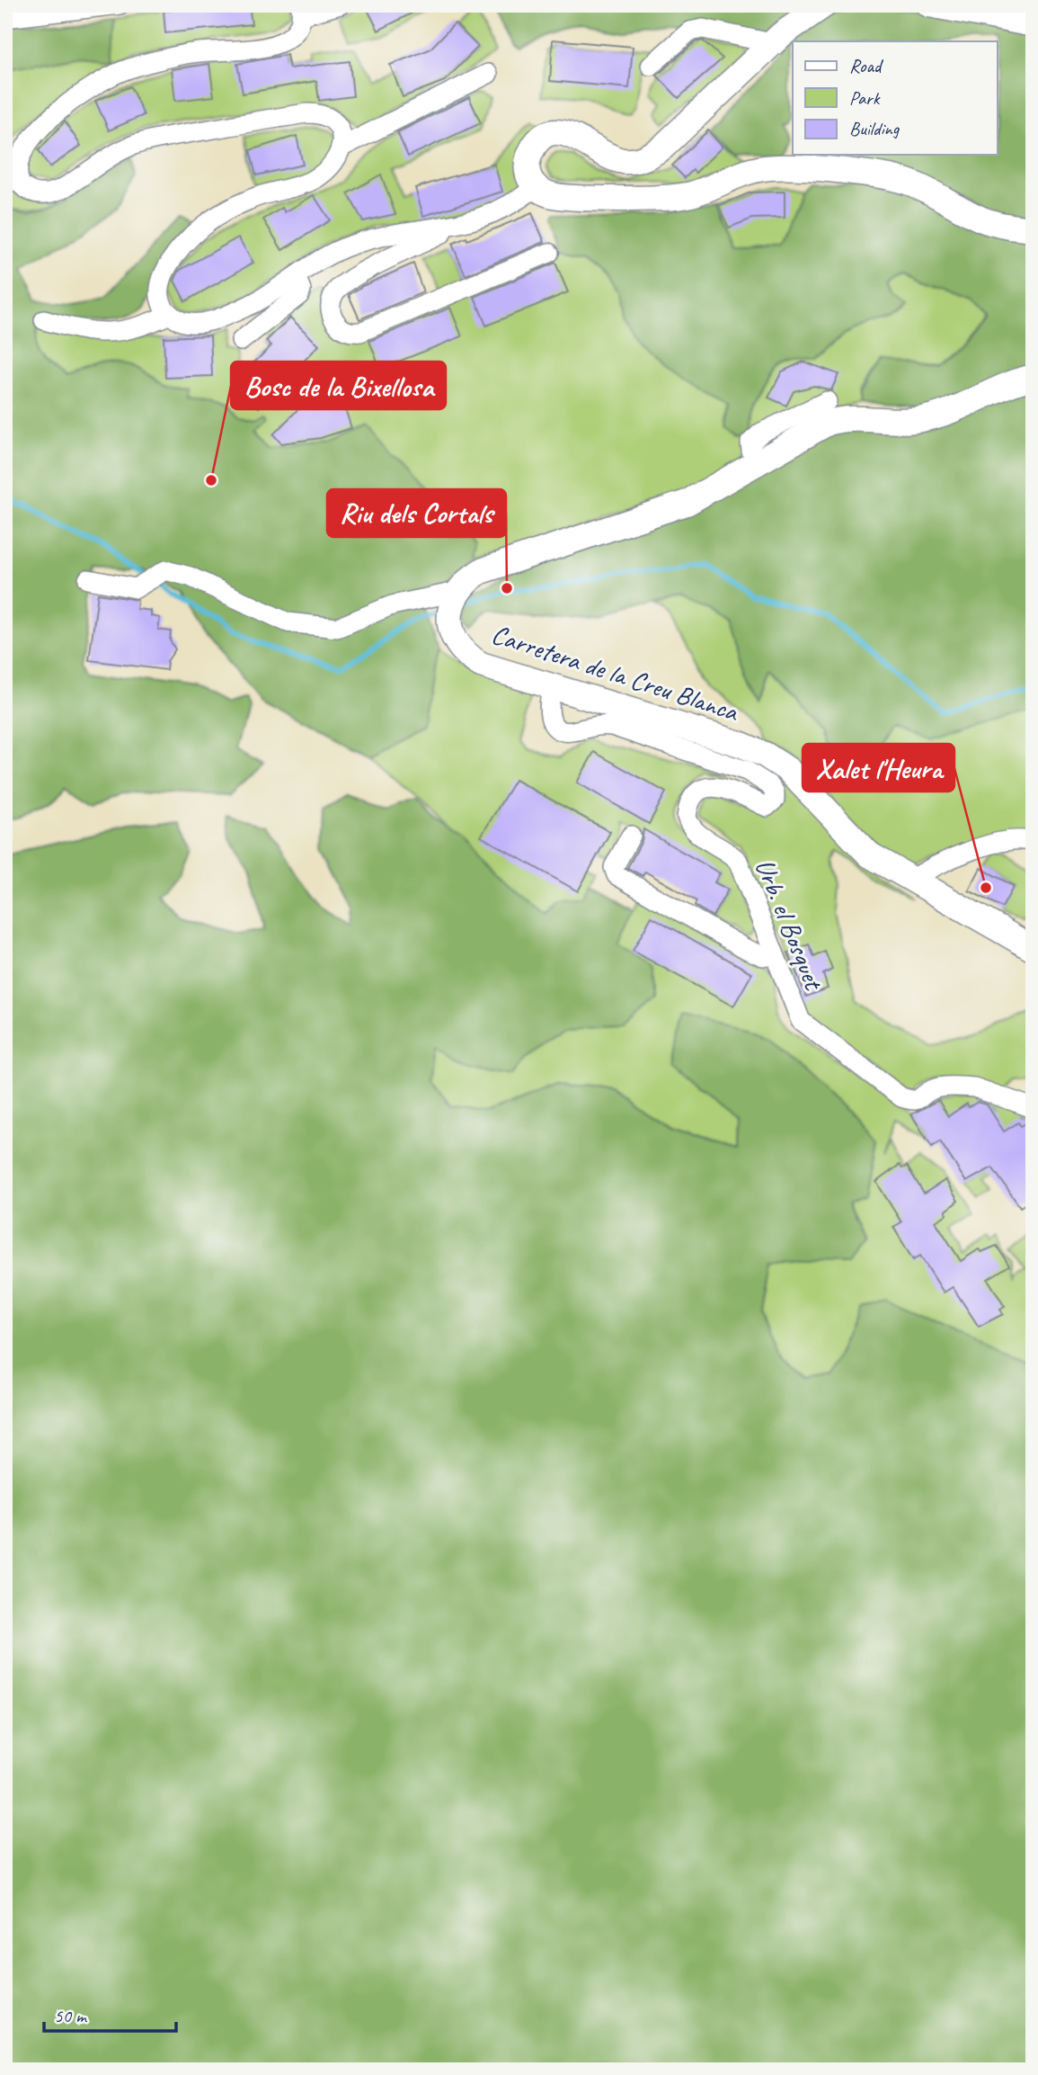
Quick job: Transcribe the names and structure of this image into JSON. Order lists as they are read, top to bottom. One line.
{"streets":{"main road":["Carretera de la Creu Blanca"],"street":["Urb. el Bosquet"]},"crossings":[["Carretera de la Creu Blanca","Urb. el Bosquet"]],"places":["Bosc de la Bixellosa","Riu dels Cortals","Xalet l'Heura"],"legend":["Road","Park","Building"],"scale_bar":"50 m"}
